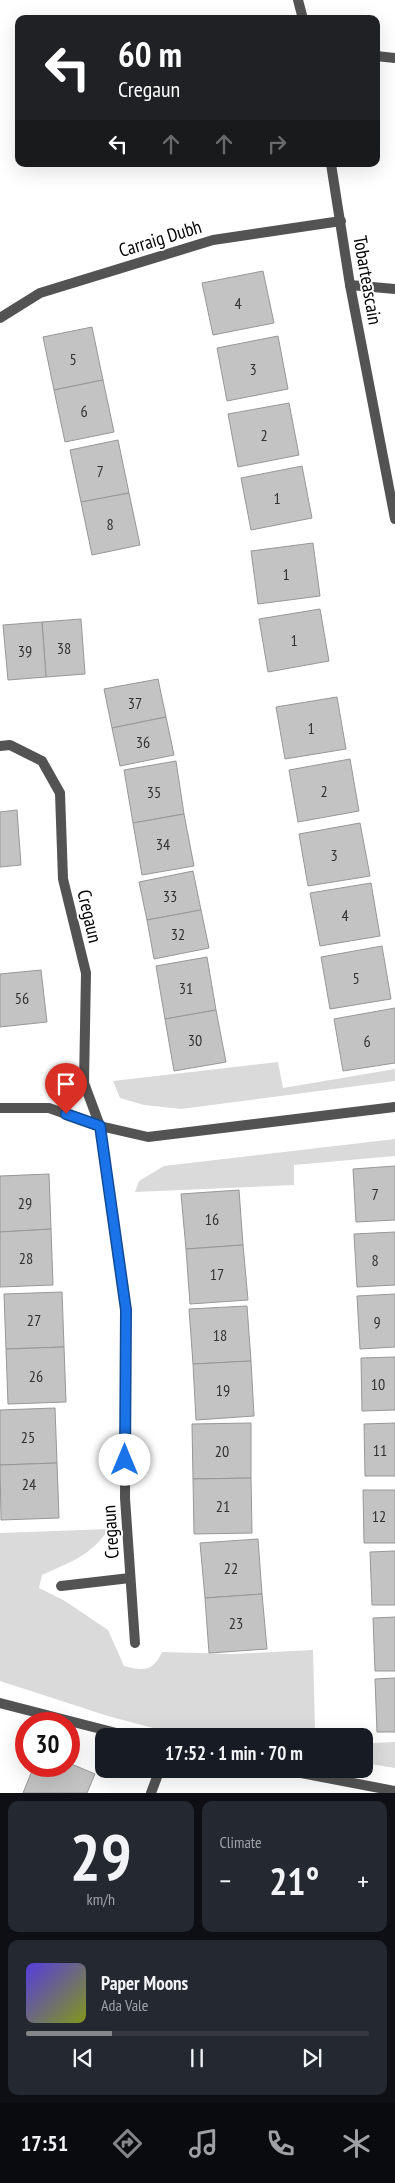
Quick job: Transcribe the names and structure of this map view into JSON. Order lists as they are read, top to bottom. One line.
{"streets":{"street":["Carraig Dubh","Tobarteascain","Cregaun"]},"crossings":[["Carraig Dubh","Tobarteascain"]],"house_numbers":["4","5","3","6","2","7","1","8","1","1","38","39","37","1","36","2","35","34","3","33","4","32","5","31","56","30","6","7","29","16","28","8","17","27","9","18","26","10","19","25","11","20","24","21","12","22","23"],"page":{"turn":["60 m","Cregaun"],"limit":"30","trip":"17:52 · 1 min · 70 m","tile":[["29","km/h"],"Climate"],"heat":["−","21°","+"],"song":["Paper Moons","Ada Vale"],"tabs":"17:51"}}
